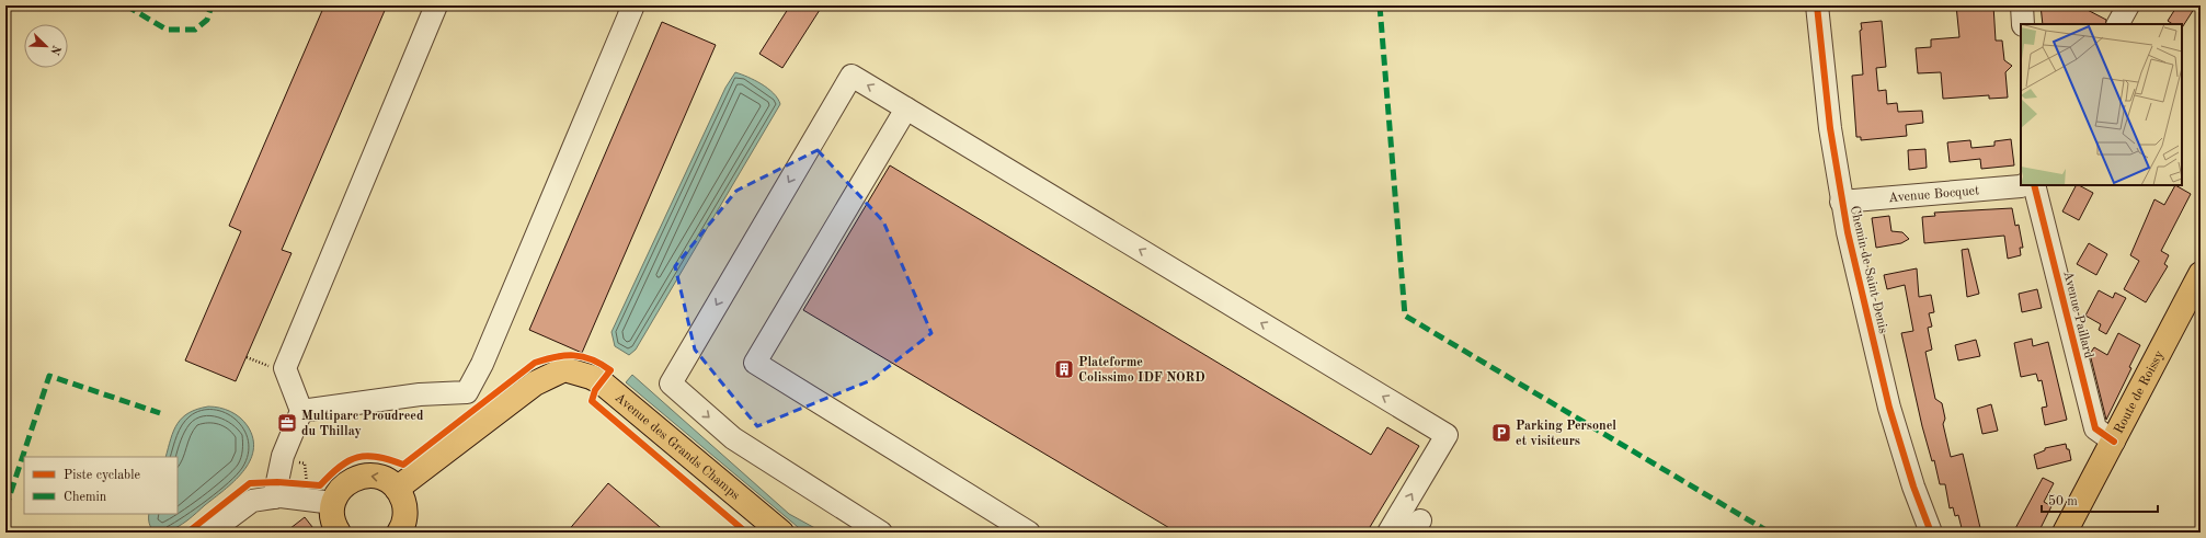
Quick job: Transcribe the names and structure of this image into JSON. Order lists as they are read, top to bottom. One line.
{"streets":{"main road":["Route de Roissy","Avenue des Grands Champs"],"street":["Avenue Bocquet","Chemin de Saint-Denis","Avenue Paillard"]},"crossings":[["Avenue Bocquet","Chemin de Saint-Denis"],["Avenue Paillard","Route de Roissy"]],"places":{"building":["Plateforme Colissimo IDF NORD"],"office":["Multiparc Proudreed du Thillay"],"parking":["Parking Personel et visiteurs"]},"legend":["Piste cyclable","Chemin"],"scale_bar":"50 m","north":"bottom right"}
